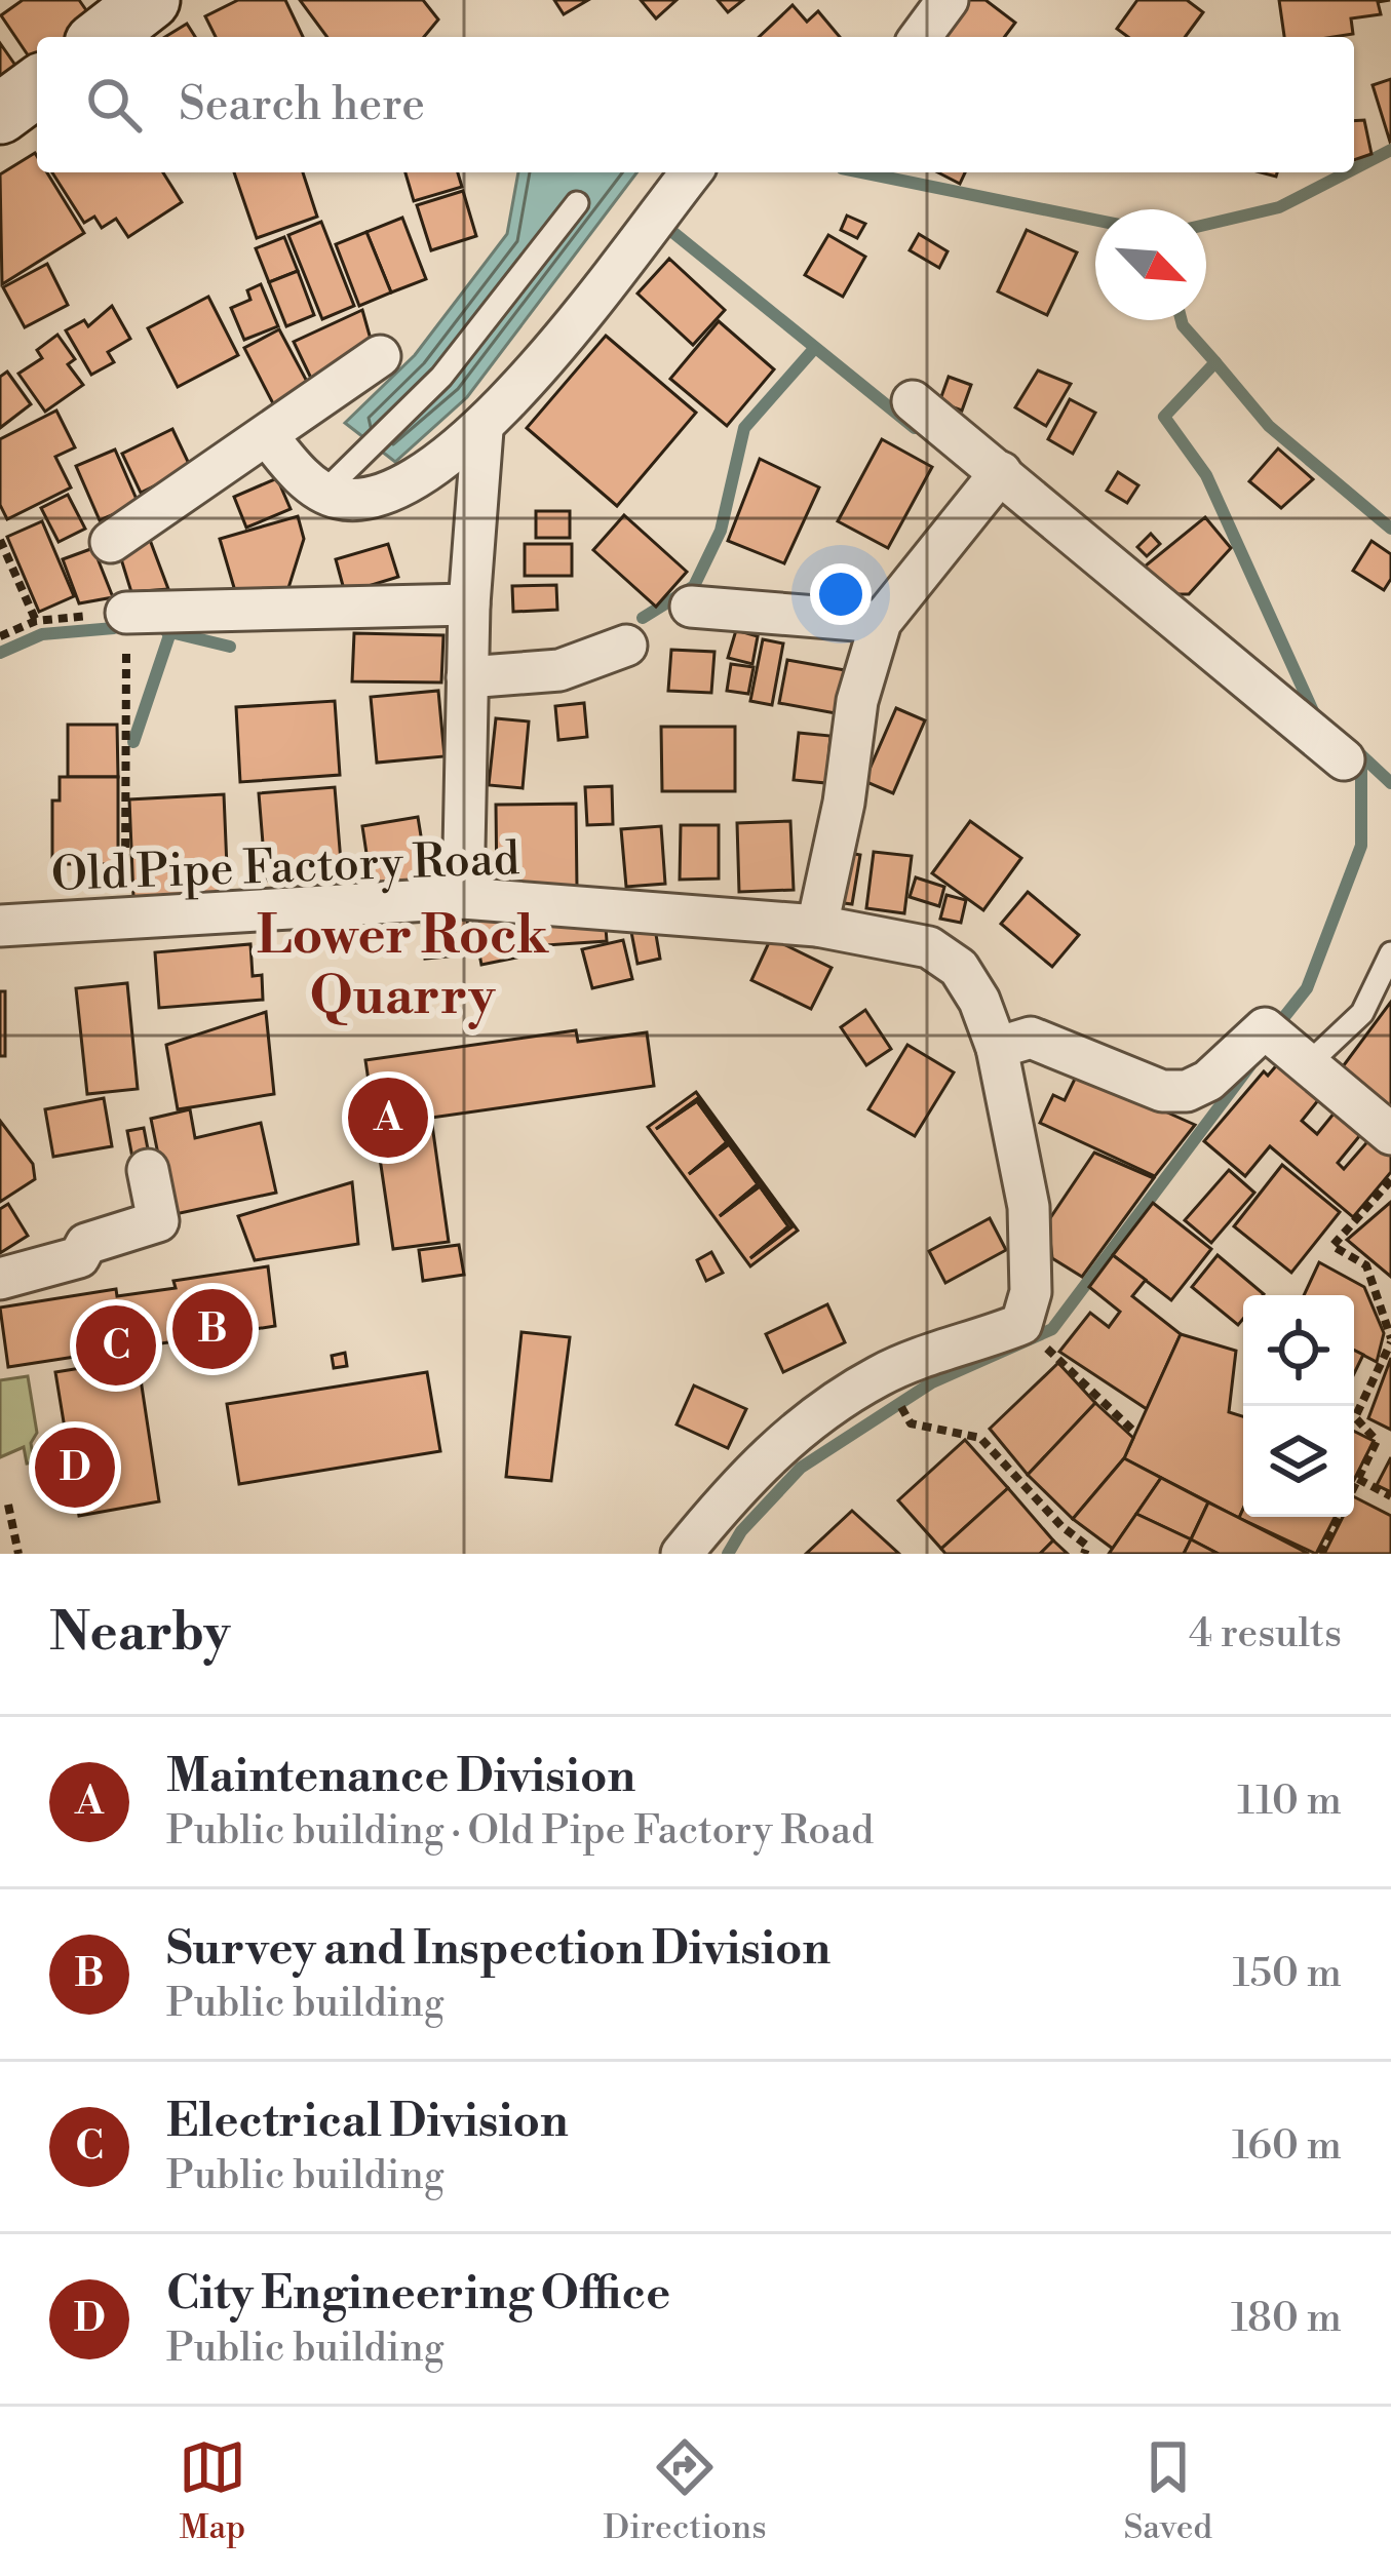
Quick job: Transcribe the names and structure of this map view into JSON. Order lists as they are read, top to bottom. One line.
{"streets":{"street":["Old Pipe Factory Road"]},"districts":["Lower Rock Quarry"],"north":"bottom right","page":{"search":"Search here","pins":["A","B","C","D"],"heading":["Nearby","4 results"],"list":[{"mark":"A","name":"Maintenance Division","note":"Public building · Old Pipe Factory Road","value":"110 m"},{"mark":"B","name":"Survey and Inspection Division","note":"Public building","value":"150 m"},{"mark":"C","name":"Electrical Division","note":"Public building","value":"160 m"},{"mark":"D","name":"City Engineering Office","note":"Public building","value":"180 m"}],"nav":["Map","Directions","Saved"]}}
